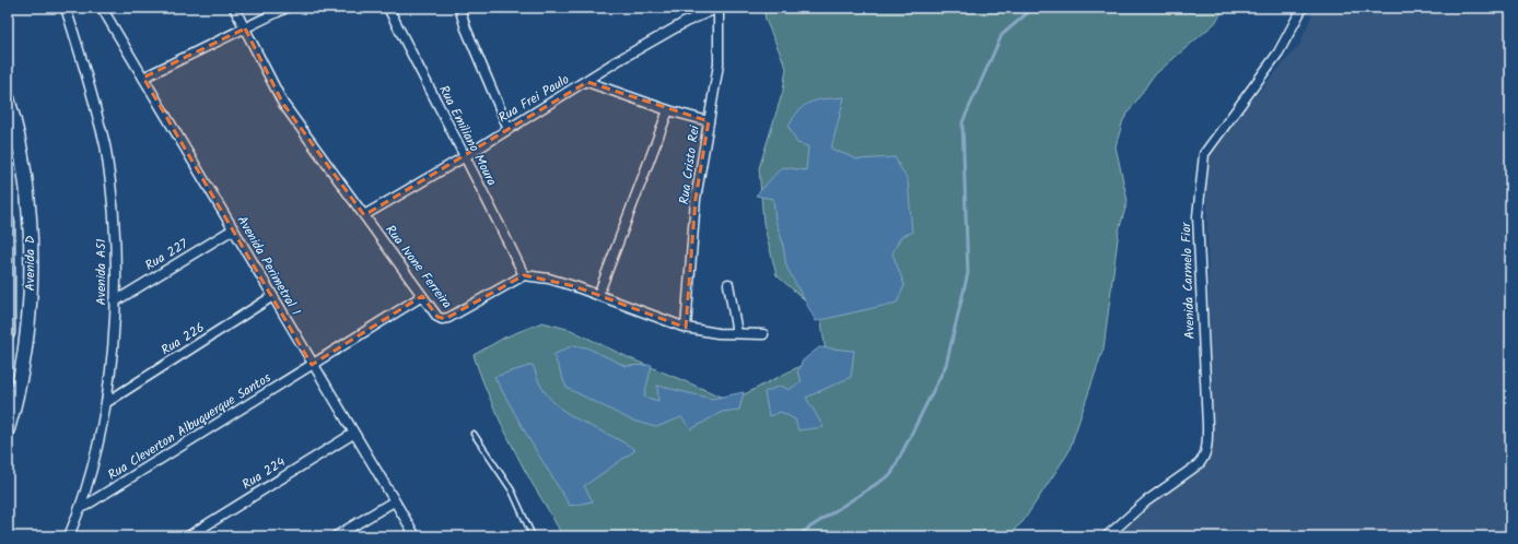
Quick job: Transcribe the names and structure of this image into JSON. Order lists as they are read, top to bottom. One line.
{"streets":{"street":["Rua Frei Paulo","Rua Emiliano Moura","Rua Cristo Rei","Rua 227","Avenida D","Avenida Perimetral I","Rua Ivone Ferreira","Avenida A51","Avenida Carmelo Fior","Rua 226","Rua Cleverton Albuquerque Santos","Rua 224"]},"crossings":[["Rua Frei Paulo","Rua Emiliano Moura"],["Rua Frei Paulo","Rua Cristo Rei"],["Rua Frei Paulo","Rua Ivone Ferreira"],["Rua Emiliano Moura","Rua Ivone Ferreira"],["Rua 227","Avenida Perimetral I"],["Rua 227","Avenida A51"],["Avenida Perimetral I","Rua 226"],["Avenida Perimetral I","Rua Cleverton Albuquerque Santos"],["Avenida Perimetral I","Rua 224"],["Rua Ivone Ferreira","Rua Cleverton Albuquerque Santos"],["Avenida A51","Rua 226"],["Avenida A51","Rua Cleverton Albuquerque Santos"]]}
